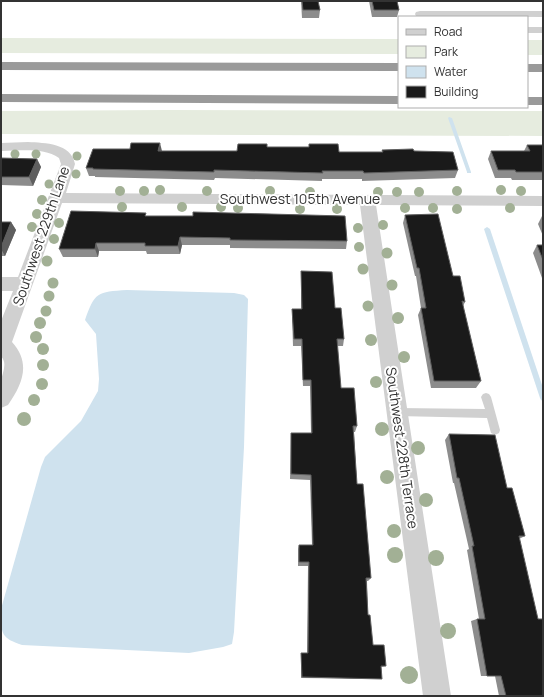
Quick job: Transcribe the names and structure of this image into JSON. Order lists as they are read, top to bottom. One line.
{"streets":{"street":["Southwest 105th Avenue","Southwest 229th Lane","Southwest 228th Terrace"]},"crossings":[["Southwest 105th Avenue","Southwest 229th Lane"],["Southwest 105th Avenue","Southwest 228th Terrace"]],"legend":["Road","Park","Water","Building"]}
